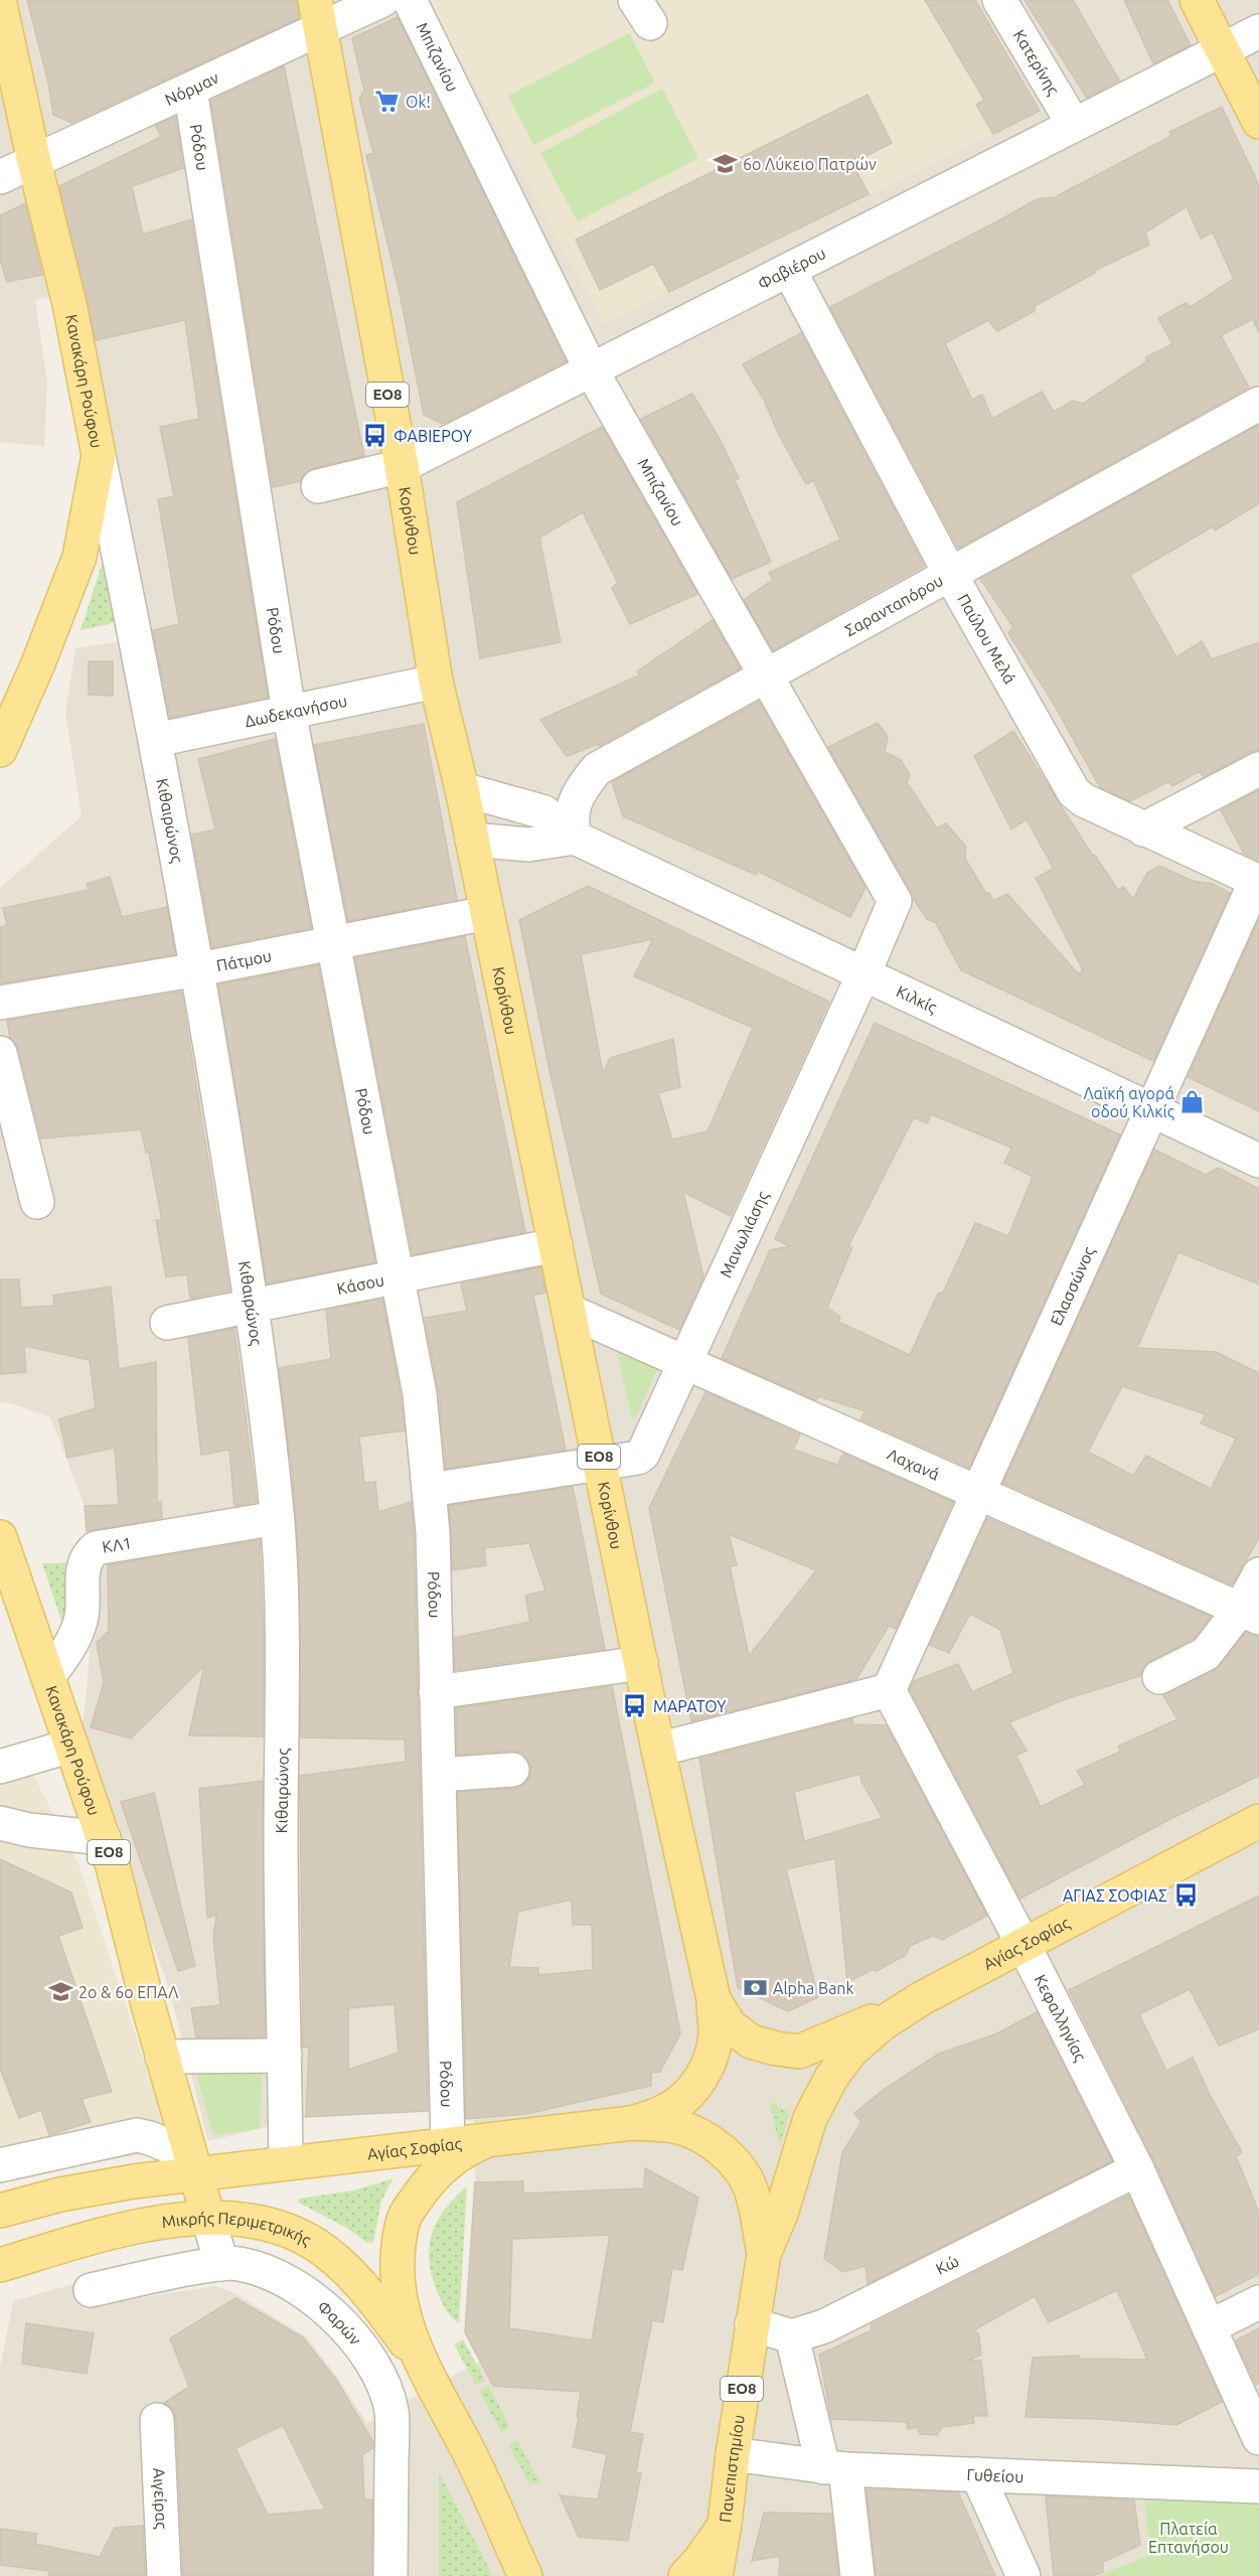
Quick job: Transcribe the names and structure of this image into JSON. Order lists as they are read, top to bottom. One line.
{"streets":{"main road":["Κανακάρη Ρούφου","ΕΟ8","Κορίνθου","Αγίας Σοφίας","Μικρής Περιμετρικής","Πανεπιστημίου"],"street":["Μπιζανίου","Κατερίνης","Νόρμαν","Ρόδου","Φαβιέρου","Σαρανταπόρου","Παύλου Μελά","Δωδεκανήσου","Κιθαιρώνος","Πάτμου","Κιλκίς","Μανωλιάσης","Κάσου","Ελασσώνος","Λαχανά","ΚΛ1","Κεφαλληνίας","Κώ","Φαρών","Γυθείου","Αιγείρας"]},"crossings":[["Μπιζανίου","Φαβιέρου"],["Μπιζανίου","Σαρανταπόρου"],["Μπιζανίου","Κιλκίς"],["Μπιζανίου","Μανωλιάσης"],["Κατερίνης","Φαβιέρου"],["Νόρμαν","Ρόδου"],["Νόρμαν","Κανακάρη Ρούφου"],["Νόρμαν","Κορίνθου"],["Ρόδου","Δωδεκανήσου"],["Ρόδου","Πάτμου"],["Ρόδου","Κάσου"],["Ρόδου","Αγίας Σοφίας"],["Φαβιέρου","Κορίνθου"],["Φαβιέρου","Παύλου Μελά"],["Κανακάρη Ρούφου","Κιθαιρώνος"],["Κανακάρη Ρούφου","ΚΛ1"],["Κανακάρη Ρούφου","Αγίας Σοφίας"],["Κανακάρη Ρούφου","Μικρής Περιμετρικής"],["ΕΟ8","Κορίνθου"],["ΕΟ8","Αγίας Σοφίας"],["ΕΟ8","Μικρής Περιμετρικής"],["ΕΟ8","Πανεπιστημίου"],["Κορίνθου","Δωδεκανήσου"],["Κορίνθου","Πάτμου"],["Κορίνθου","Κιλκίς"],["Κορίνθου","Μανωλιάσης"],["Κορίνθου","Κάσου"],["Κορίνθου","Λαχανά"],["Σαρανταπόρου","Παύλου Μελά"],["Σαρανταπόρου","Κιλκίς"],["Παύλου Μελά","Ελασσώνος"],["Δωδεκανήσου","Κιθαιρώνος"],["Κιθαιρώνος","Πάτμου"],["Κιθαιρώνος","Κάσου"],["Κιθαιρώνος","ΚΛ1"],["Κιθαιρώνος","Αγίας Σοφίας"],["Κιλκίς","Μανωλιάσης"],["Κιλκίς","Ελασσώνος"],["Μανωλιάσης","Λαχανά"],["Ελασσώνος","Λαχανά"],["Ελασσώνος","Κεφαλληνίας"],["Αγίας Σοφίας","Κεφαλληνίας"],["Κεφαλληνίας","Κώ"],["Πανεπιστημίου","Γυθείου"]],"parks":["Πλατεία Επτανήσου"],"places":{"supermarket":["Ok!"],"school or university":["6ο Λύκειο Πατρών","2ο & 6ο ΕΠΑΛ"],"bus stop":["ΦΑΒΙΕΡΟΥ","ΜΑΡΑΤΟΥ","ΑΓΙΑΣ ΣΟΦΙΑΣ"],"shop":["Λαϊκή αγορά οδού Κιλκίς"],"bank":["Alpha Bank"]}}
